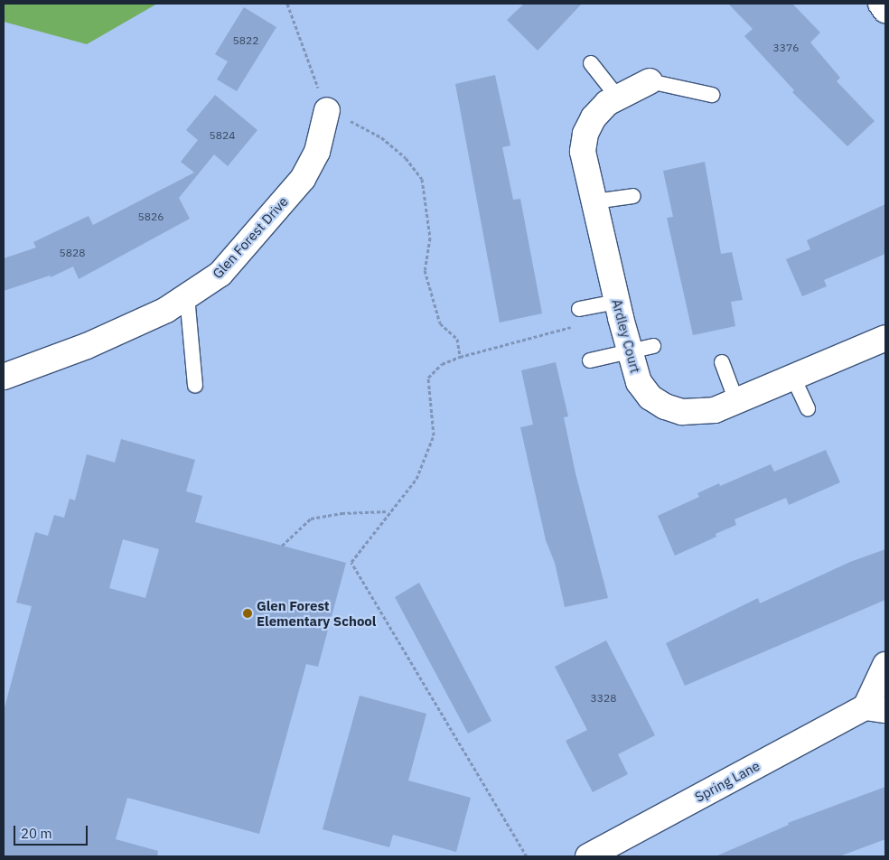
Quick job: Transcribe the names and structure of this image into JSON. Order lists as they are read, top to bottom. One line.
{"streets":{"street":["Glen Forest Drive","Ardley Court","Spring Lane"]},"places":["Glen Forest Elementary School"],"house_numbers":["5822","3376","5824","5826","5828","3328"],"scale_bar":"20 m"}
